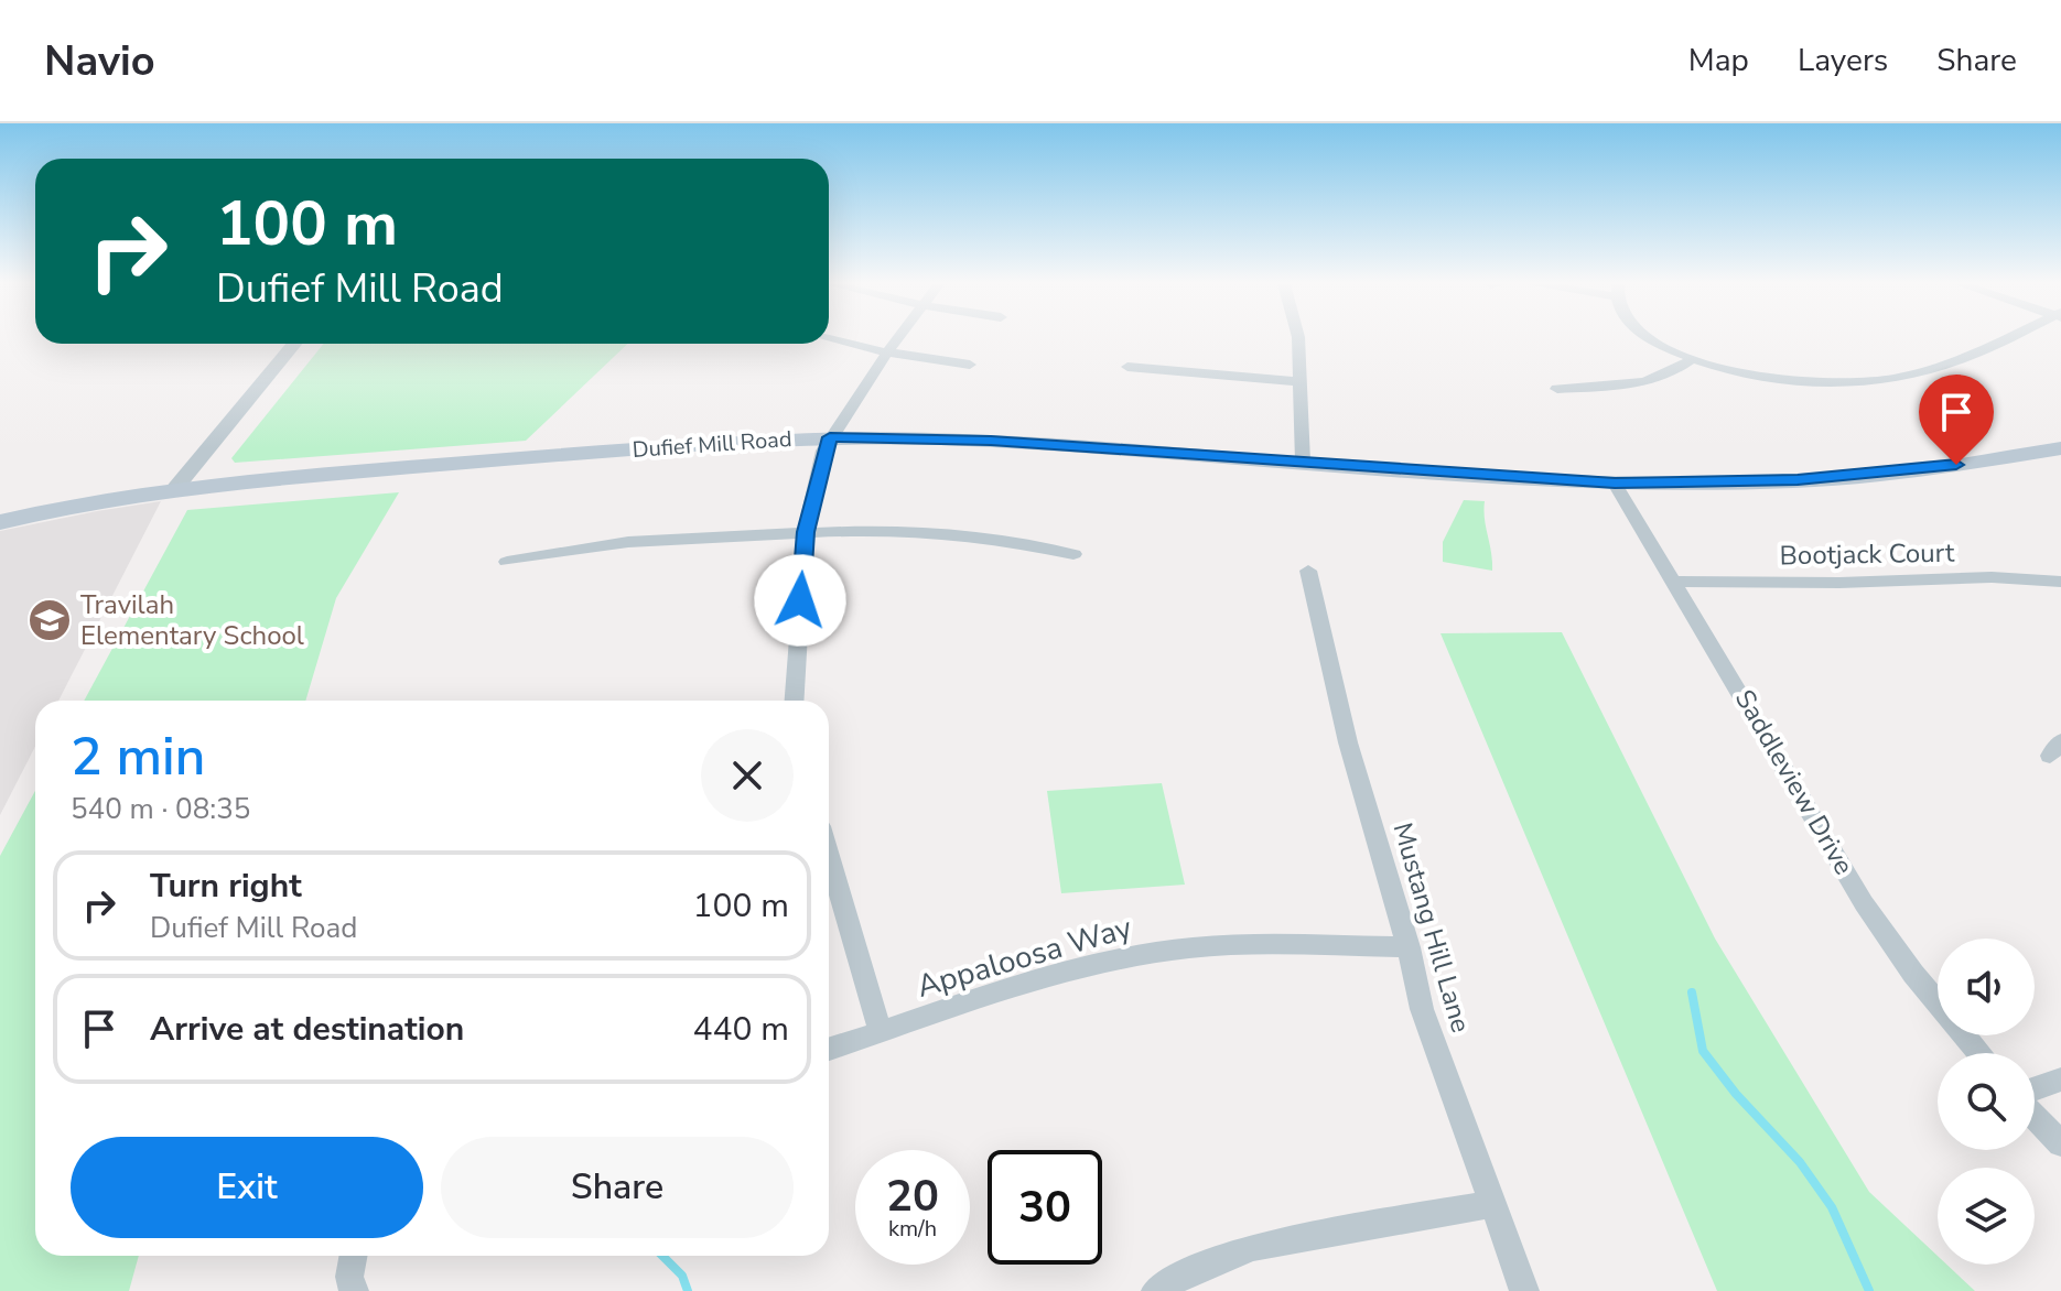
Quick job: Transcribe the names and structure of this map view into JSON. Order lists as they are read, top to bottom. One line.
{"streets":{"main road":["Dufief Mill Road"],"street":["Bootjack Court","Saddleview Drive","Mustang Hill Lane","Appaloosa Way"]},"crossings":[["Dufief Mill Road","Saddleview Drive"],["Bootjack Court","Saddleview Drive"],["Mustang Hill Lane","Appaloosa Way"]],"places":{"school or university":["Travilah Elementary School"]},"page":{"header":"Navio","nav":["Map","Layers","Share"],"turn":["100 m","Dufief Mill Road"],"heading":["2 min","540 m · 08:35"],"list":[{"name":"Turn right","note":"Dufief Mill Road","value":"100 m"},{"name":"Arrive at destination","value":"440 m"}],"buttons":["Exit","Share"],"speed":"20 km/h","limit":"30"}}
